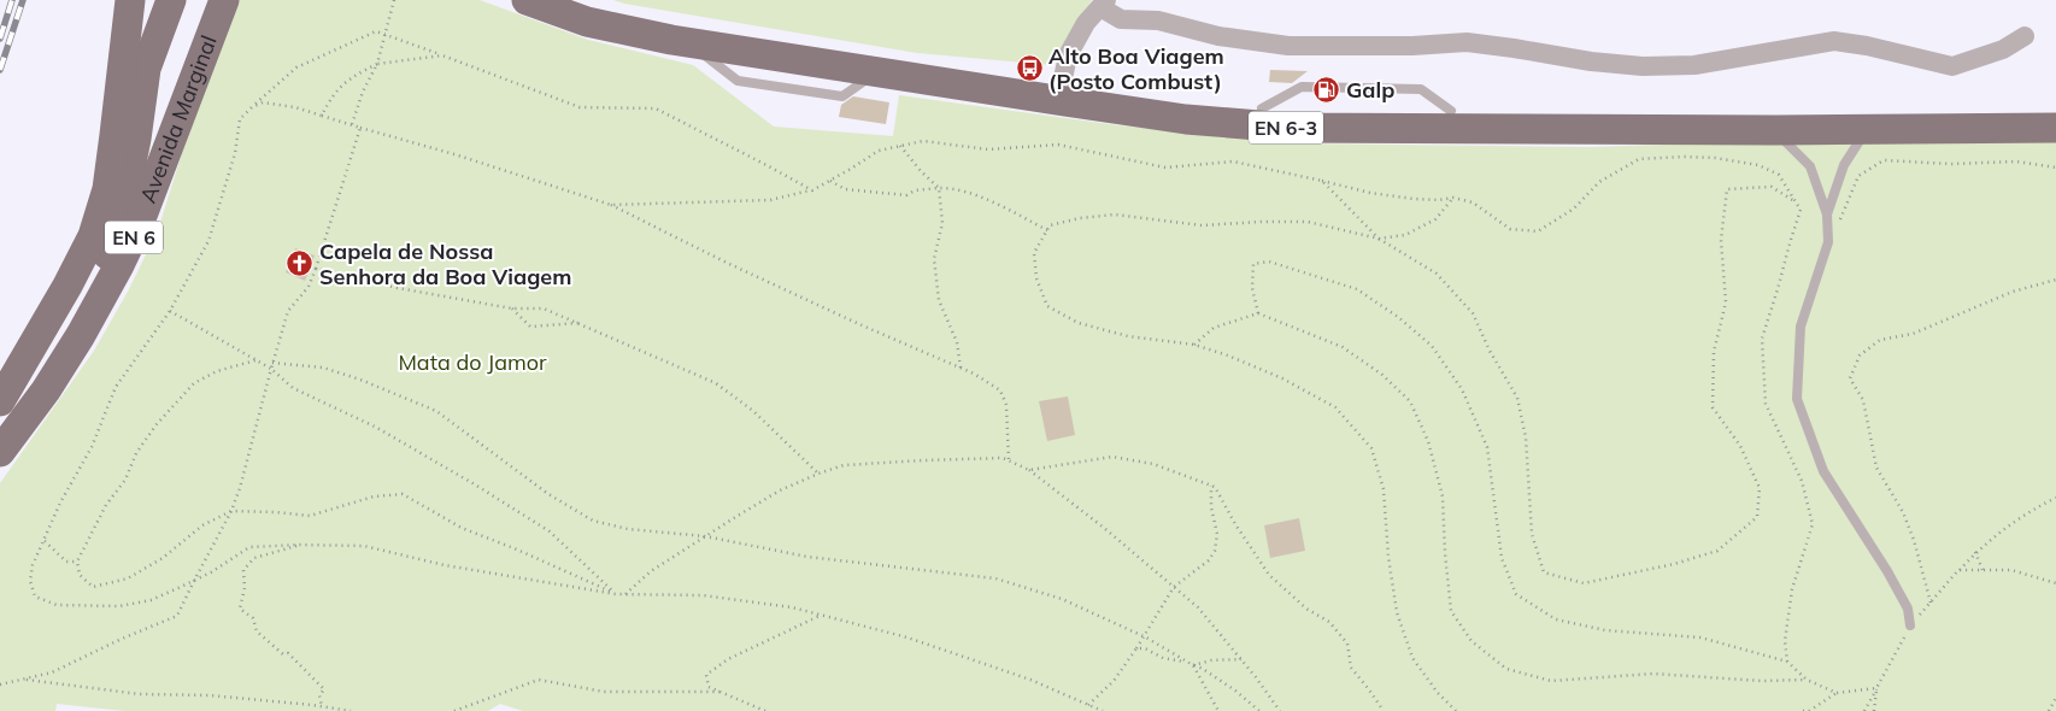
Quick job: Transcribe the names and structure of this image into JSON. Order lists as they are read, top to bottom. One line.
{"streets":{"main road":["Avenida Marginal","EN 6-3","EN 6"]},"parks":["Mata do Jamor"],"places":{"bus stop":["Alto Boa Viagem (Posto Combust)"],"fuel station":["Galp"],"church":["Capela de Nossa Senhora da Boa Viagem"]}}
